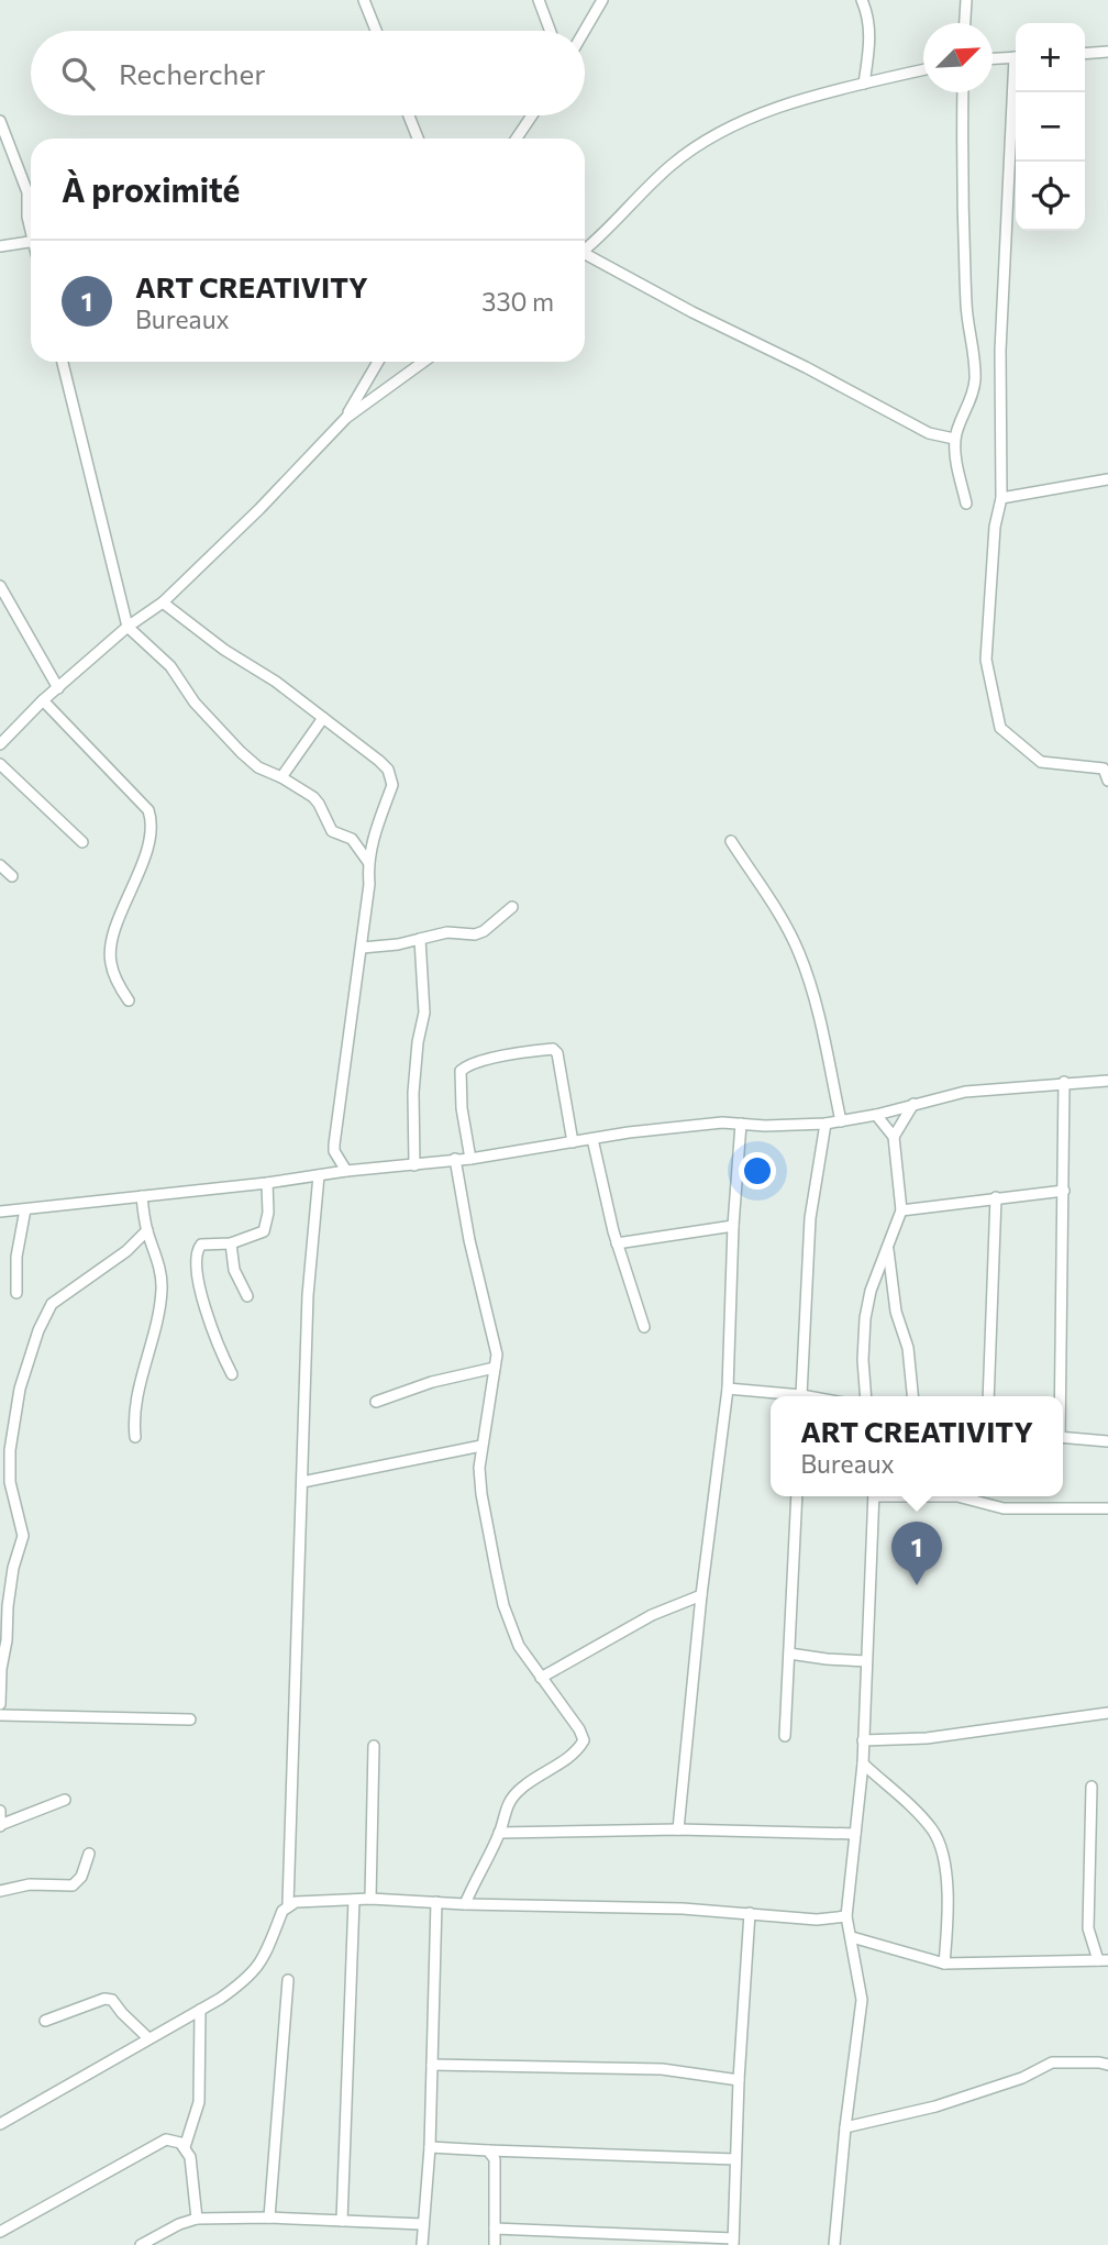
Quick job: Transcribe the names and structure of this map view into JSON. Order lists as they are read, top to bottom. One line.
{"north":"top right","page":{"map_buttons":["+","−"],"search":"Rechercher","heading":"À proximité","list":[{"mark":"1","name":"ART CREATIVITY","note":"Bureaux","value":"330 m"}],"popup":["ART CREATIVITY","Bureaux"],"pins":"1"}}
